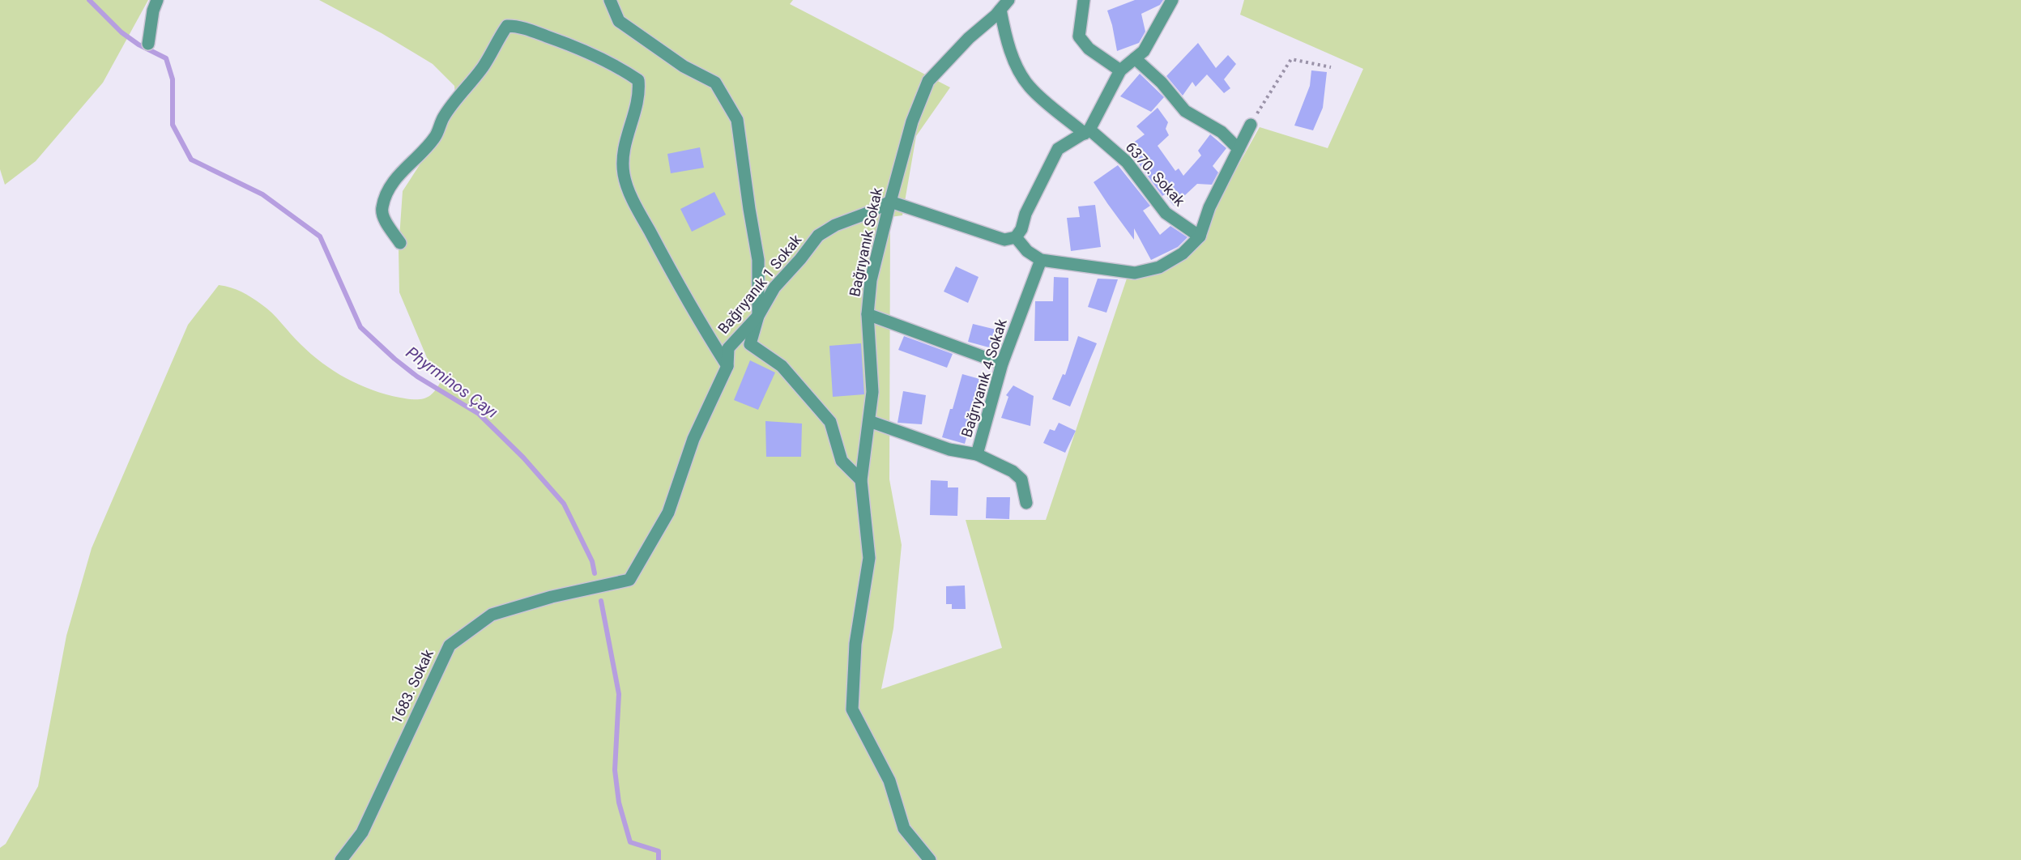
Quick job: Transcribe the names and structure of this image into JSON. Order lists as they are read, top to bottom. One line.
{"streets":{"street":["6370. Sokak","Bağrıyanık Sokak","Bağrıyanık 1 Sokak","Bağrıyanık 4 Sokak","1683. Sokak"]},"crossings":[["6370. Sokak","Bağrıyanık Sokak"],["Bağrıyanık Sokak","Bağrıyanık 1 Sokak"],["Bağrıyanık Sokak","Bağrıyanık 4 Sokak"],["Bağrıyanık 1 Sokak","1683. Sokak"]],"water":["Phyrminos Çayı"]}
